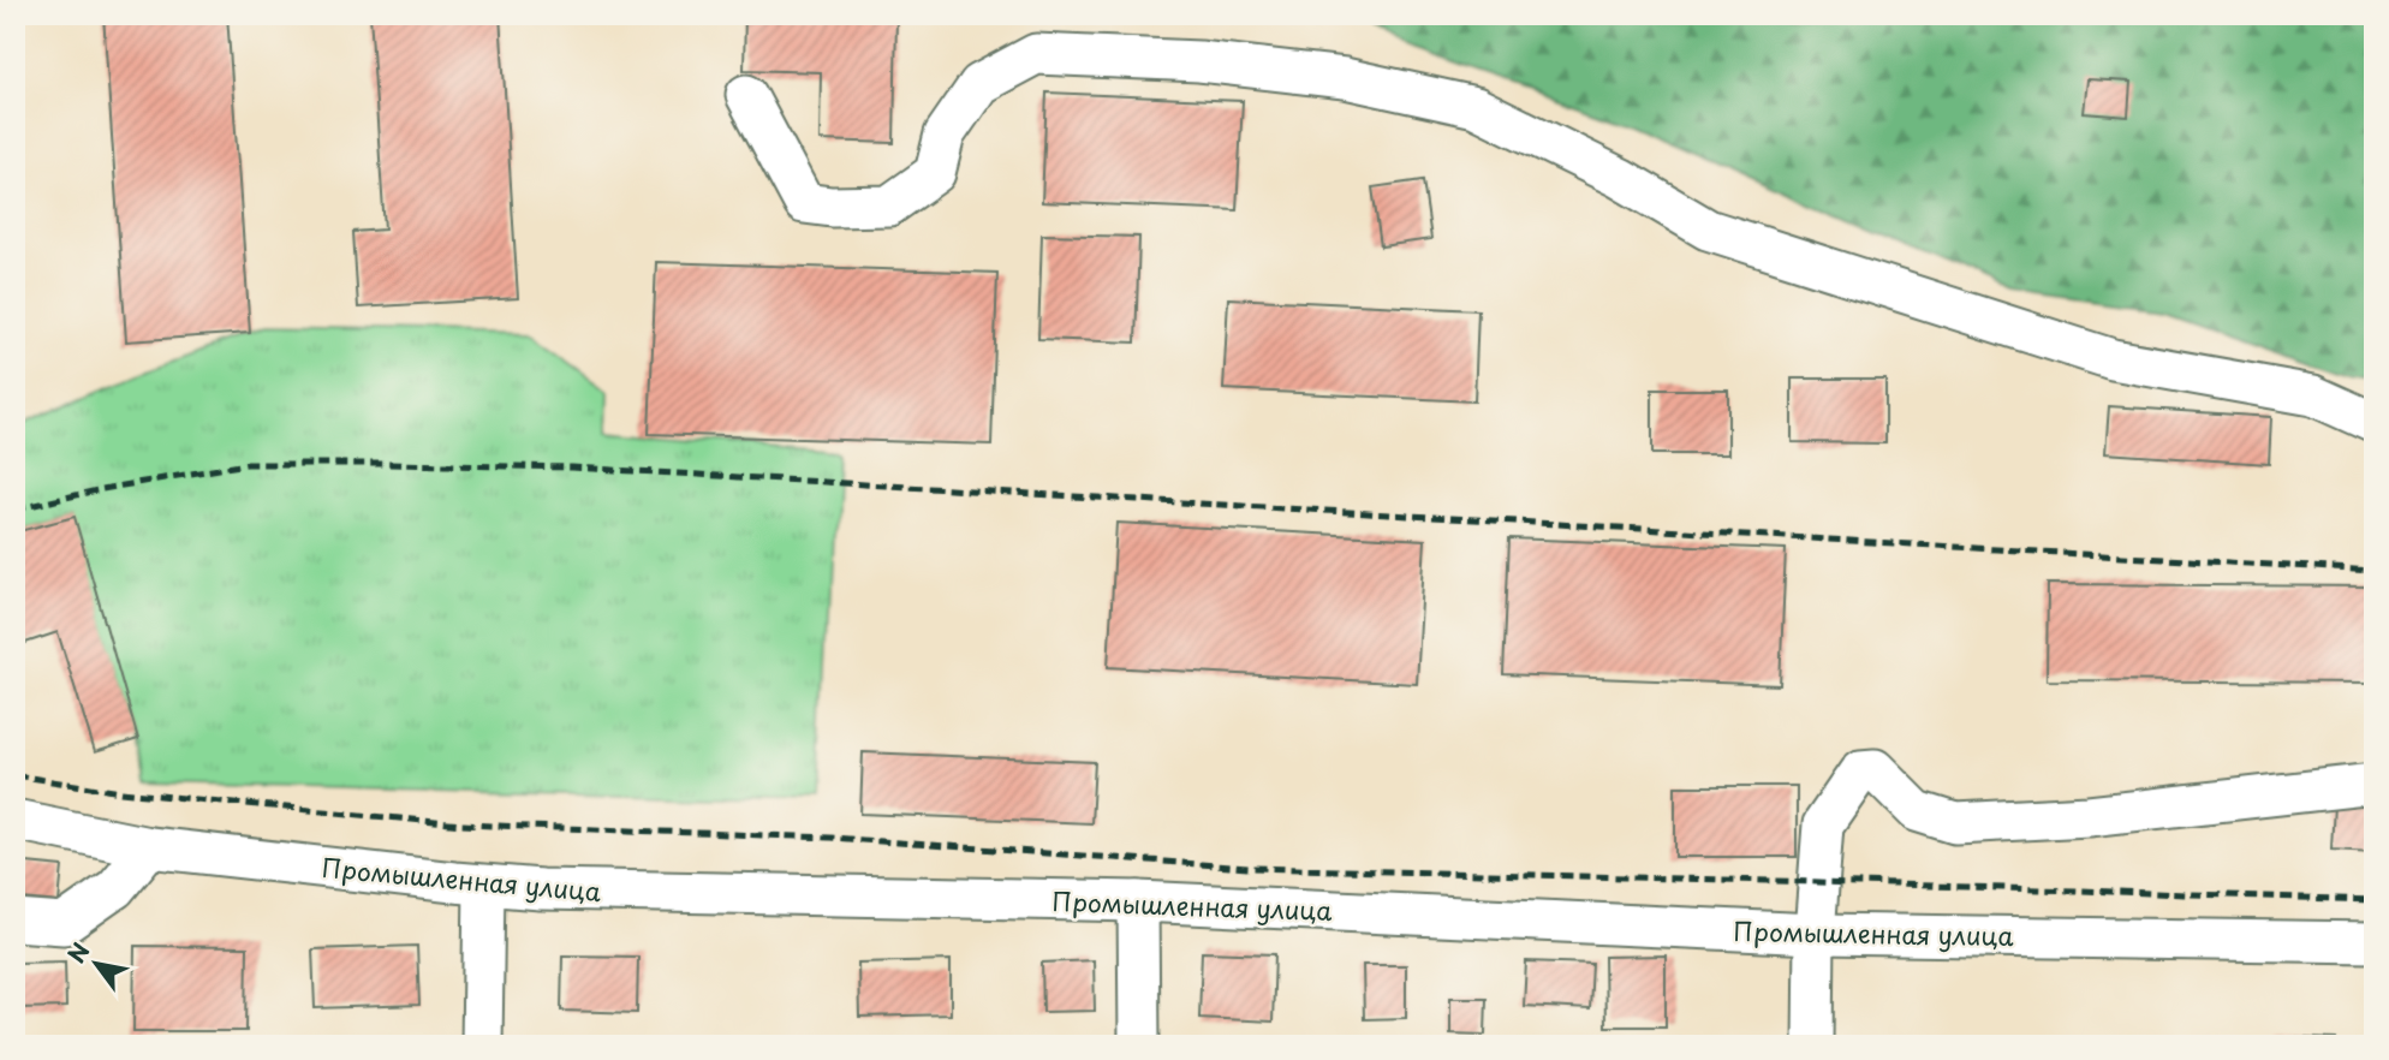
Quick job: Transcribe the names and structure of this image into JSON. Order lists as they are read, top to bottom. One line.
{"streets":{"street":["Промышленная улица"]},"north":"top left"}
